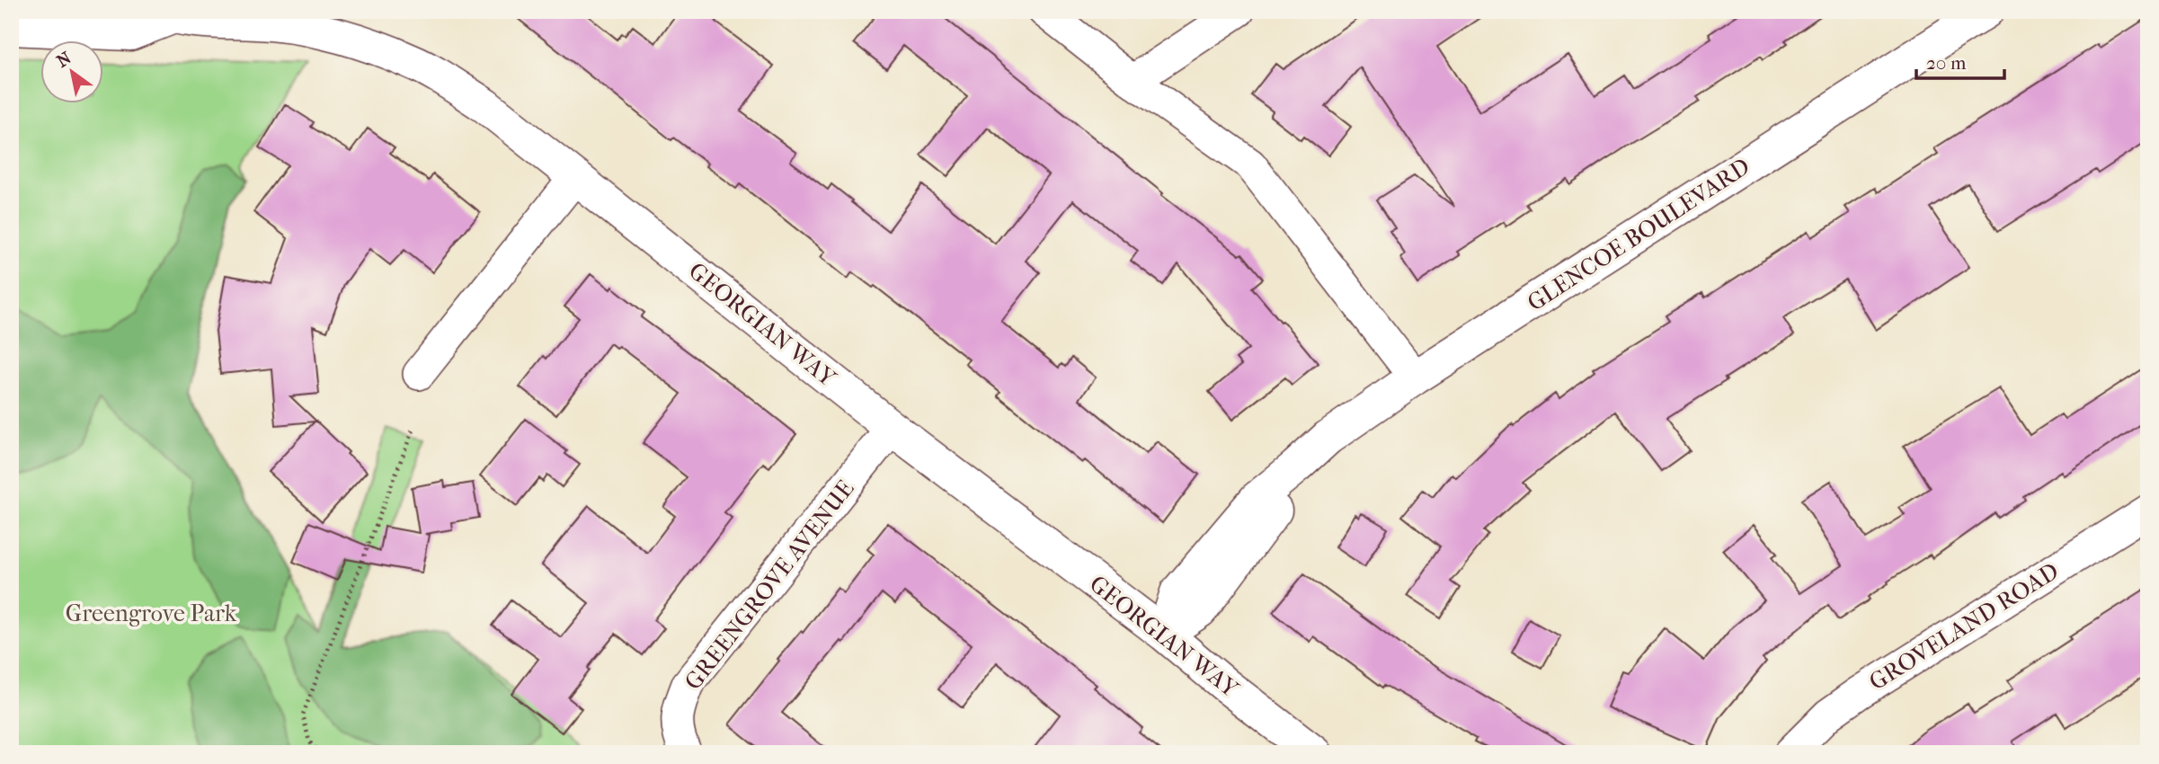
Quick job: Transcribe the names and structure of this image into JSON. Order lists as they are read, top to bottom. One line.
{"streets":{"street":["GLENCOE BOULEVARD","GEORGIAN WAY","GREENGROVE AVENUE","GROVELAND ROAD"]},"crossings":[["GLENCOE BOULEVARD","GEORGIAN WAY"],["GEORGIAN WAY","GREENGROVE AVENUE"]],"parks":["Greengrove Park"],"scale_bar":"20 m","north":"top left"}
